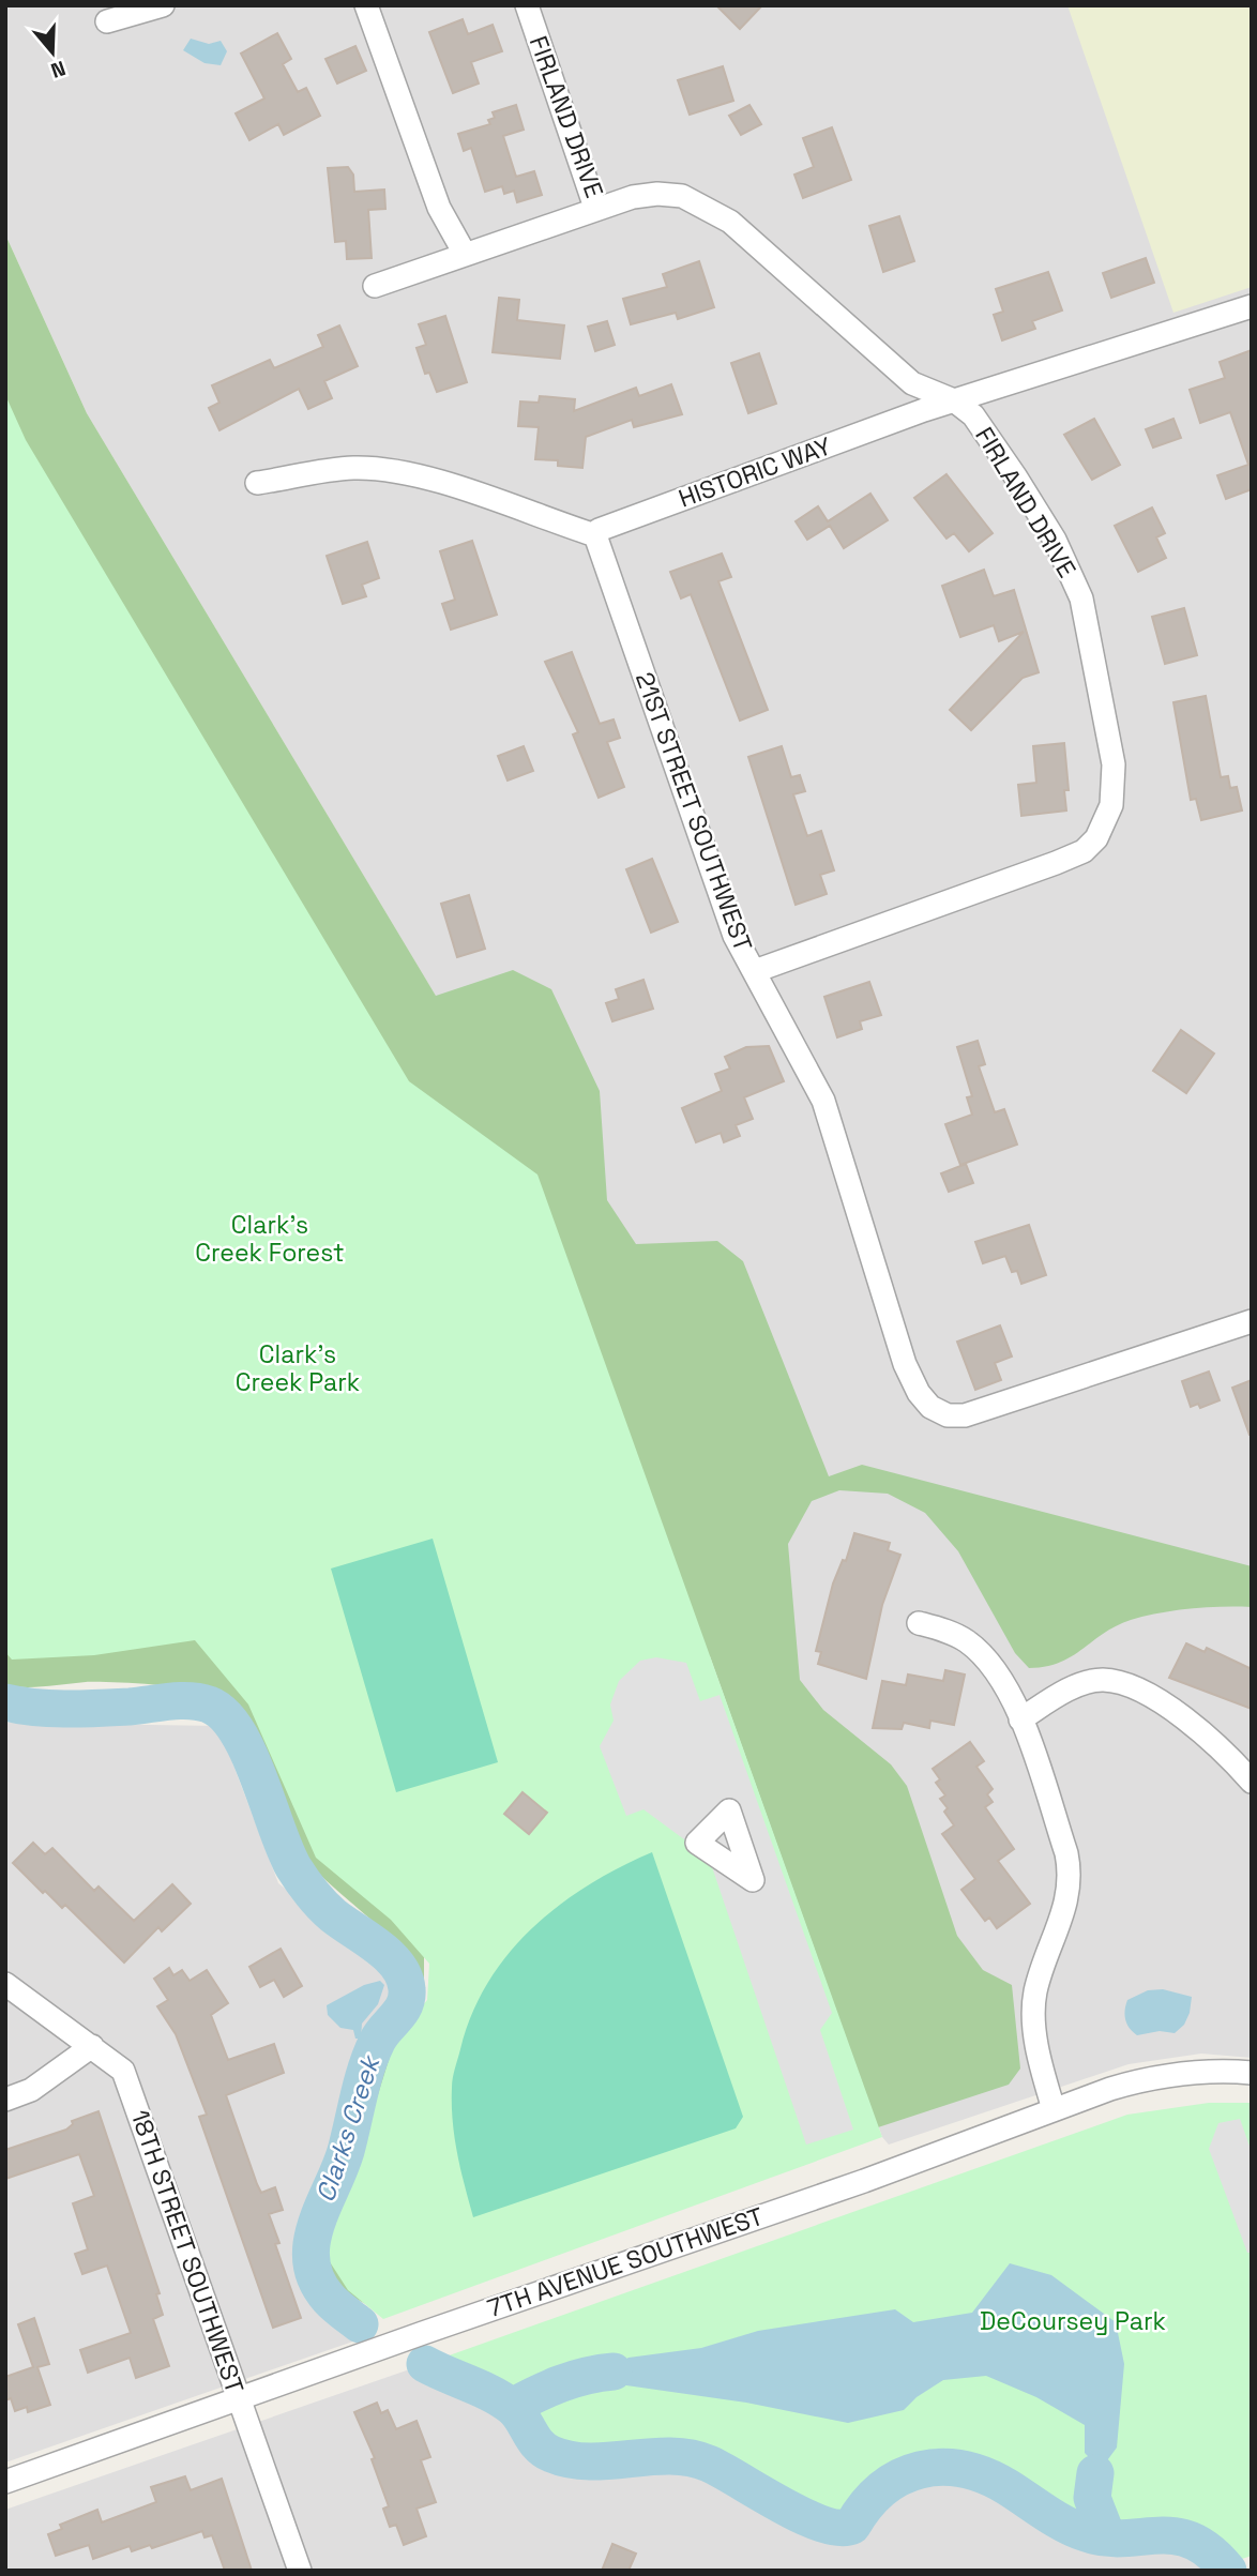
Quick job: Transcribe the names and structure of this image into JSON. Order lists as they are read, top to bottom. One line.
{"streets":{"street":["FIRLAND DRIVE","HISTORIC WAY","21ST STREET SOUTHWEST","18TH STREET SOUTHWEST","7TH AVENUE SOUTHWEST"]},"crossings":[["FIRLAND DRIVE","HISTORIC WAY"],["FIRLAND DRIVE","21ST STREET SOUTHWEST"],["HISTORIC WAY","21ST STREET SOUTHWEST"],["18TH STREET SOUTHWEST","7TH AVENUE SOUTHWEST"]],"water":["Clarks Creek"],"parks":["Clark's Creek Forest","Clark's Creek Park","DeCoursey Park"],"north":"bottom"}
